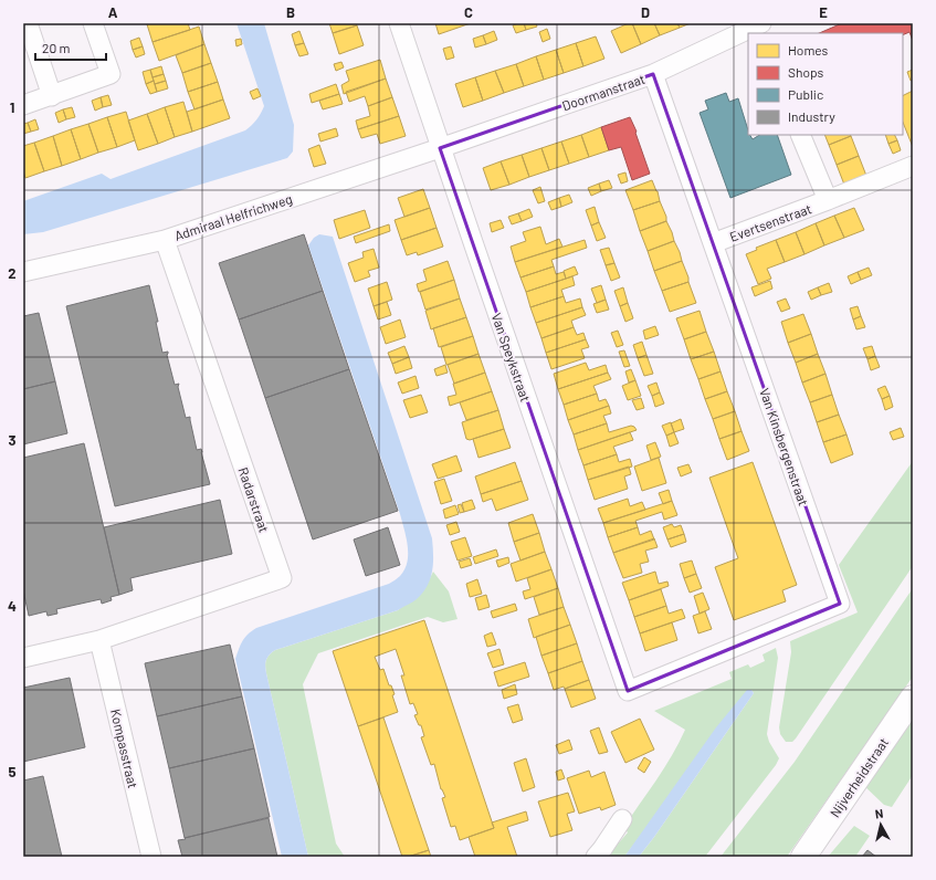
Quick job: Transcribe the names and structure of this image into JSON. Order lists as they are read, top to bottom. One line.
{"streets":{"street":["Doormanstraat","Admiraal Helfrichweg","Evertsenstraat","Van Speykstraat","Van Kinsbergenstraat","Radarstraat","Kompasstraat","Nijverheidstraat"]},"crossings":[["Doormanstraat","Admiraal Helfrichweg"],["Doormanstraat","Van Speykstraat"],["Doormanstraat","Van Kinsbergenstraat"],["Admiraal Helfrichweg","Van Speykstraat"],["Admiraal Helfrichweg","Radarstraat"],["Evertsenstraat","Van Kinsbergenstraat"],["Van Speykstraat","Van Kinsbergenstraat"],["Radarstraat","Kompasstraat"]],"legend":["Homes","Shops","Public","Industry"],"scale_bar":"20 m","north":"top","grid":{"columns":["A","B","C","D","E"],"rows":["1","2","3","4","5"]}}
